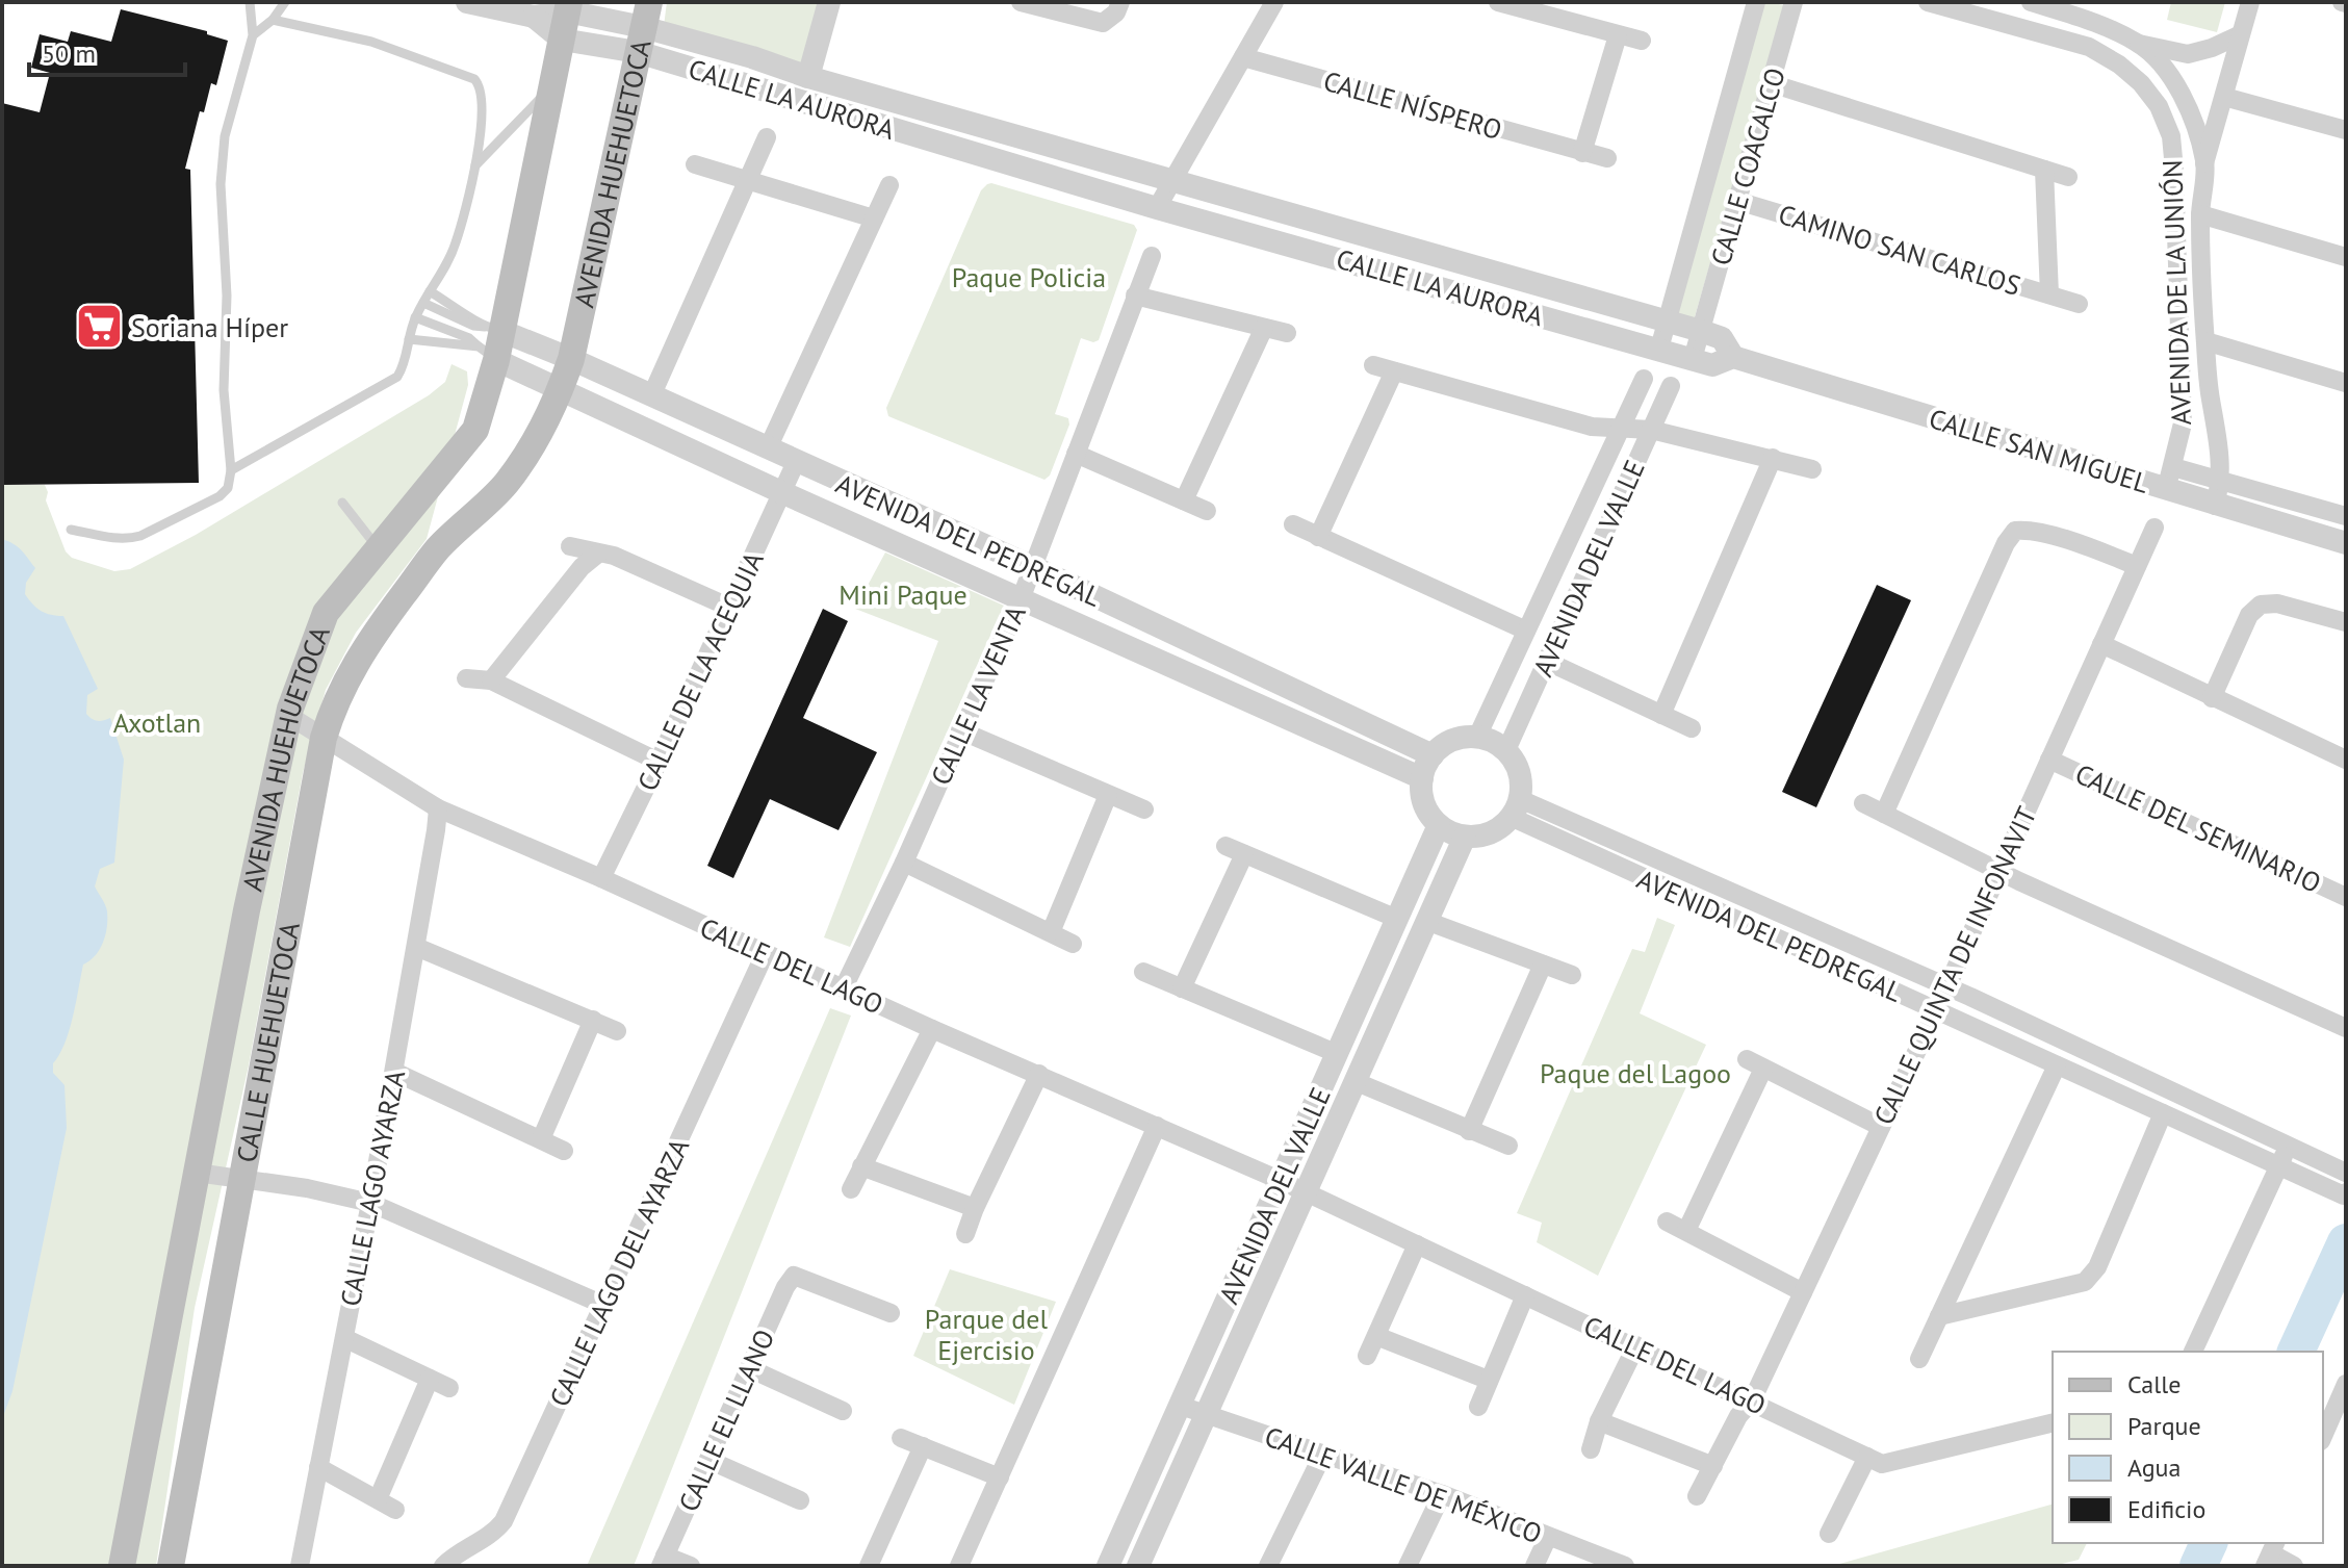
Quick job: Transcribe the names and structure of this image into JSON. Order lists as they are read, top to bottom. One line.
{"streets":{"main road":["AVENIDA HUEHUETOCA","CALLE HUEHUETOCA"],"street":["CALLE LA AURORA","CALLE NÍSPERO","CALLE COACALCO","CAMINO SAN CARLOS","AVENIDA DE LA UNIÓN","CALLE SAN MIGUEL","AVENIDA DEL PEDREGAL","AVENIDA DEL VALLE","CALLE DE LA ACEQUIA","CALLE LA VENTA","CALLE DEL SEMINARIO","CALLE DEL LAGO","CALLE QUINTA DE INFONAVIT","CALLE LAGO AYARZA","CALLE LAGO DEL AYARZA","CALLE EL LLANO","CALLE VALLE DE MÉXICO"]},"crossings":[["CALLE LA AURORA","CALLE COACALCO"],["CALLE LA AURORA","AVENIDA HUEHUETOCA"],["CALLE LA AURORA","CALLE SAN MIGUEL"],["CALLE COACALCO","CAMINO SAN CARLOS"],["CALLE COACALCO","CALLE SAN MIGUEL"],["AVENIDA HUEHUETOCA","AVENIDA DEL PEDREGAL"],["AVENIDA HUEHUETOCA","CALLE DEL LAGO"],["AVENIDA HUEHUETOCA","CALLE HUEHUETOCA"],["AVENIDA DE LA UNIÓN","CALLE SAN MIGUEL"],["AVENIDA DEL PEDREGAL","AVENIDA DEL VALLE"],["AVENIDA DEL PEDREGAL","CALLE DE LA ACEQUIA"],["AVENIDA DEL PEDREGAL","CALLE LA VENTA"],["AVENIDA DEL PEDREGAL","CALLE QUINTA DE INFONAVIT"],["AVENIDA DEL VALLE","CALLE DEL LAGO"],["AVENIDA DEL VALLE","CALLE VALLE DE MÉXICO"],["CALLE DE LA ACEQUIA","CALLE DEL LAGO"],["CALLE LA VENTA","CALLE DEL LAGO"],["CALLE DEL SEMINARIO","CALLE QUINTA DE INFONAVIT"],["CALLE DEL LAGO","CALLE QUINTA DE INFONAVIT"],["CALLE DEL LAGO","CALLE HUEHUETOCA"],["CALLE DEL LAGO","CALLE LAGO AYARZA"],["CALLE DEL LAGO","CALLE LAGO DEL AYARZA"]],"parks":["Paque Policia","Mini Paque","Axotlan","Paque del Lagoo","Parque del Ejercisio"],"places":{"supermarket":["Soriana Híper"]},"legend":["Calle","Parque","Agua","Edificio"],"scale_bar":"50 m"}
